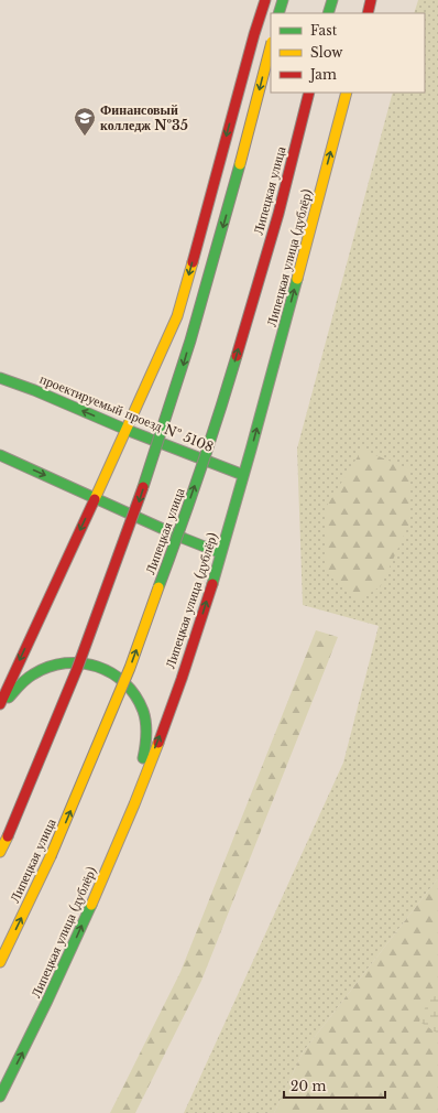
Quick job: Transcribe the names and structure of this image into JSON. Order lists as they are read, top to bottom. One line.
{"streets":{"main road":["Липецкая улица","Липецкая улица (дублёр)","проектируемый проезд № 5108"]},"crossings":[["Липецкая улица (дублёр)","проектируемый проезд № 5108"]],"places":{"school or university":["Финансовый колледж №35"]},"legend":["Fast","Slow","Jam"],"scale_bar":"20 m"}
